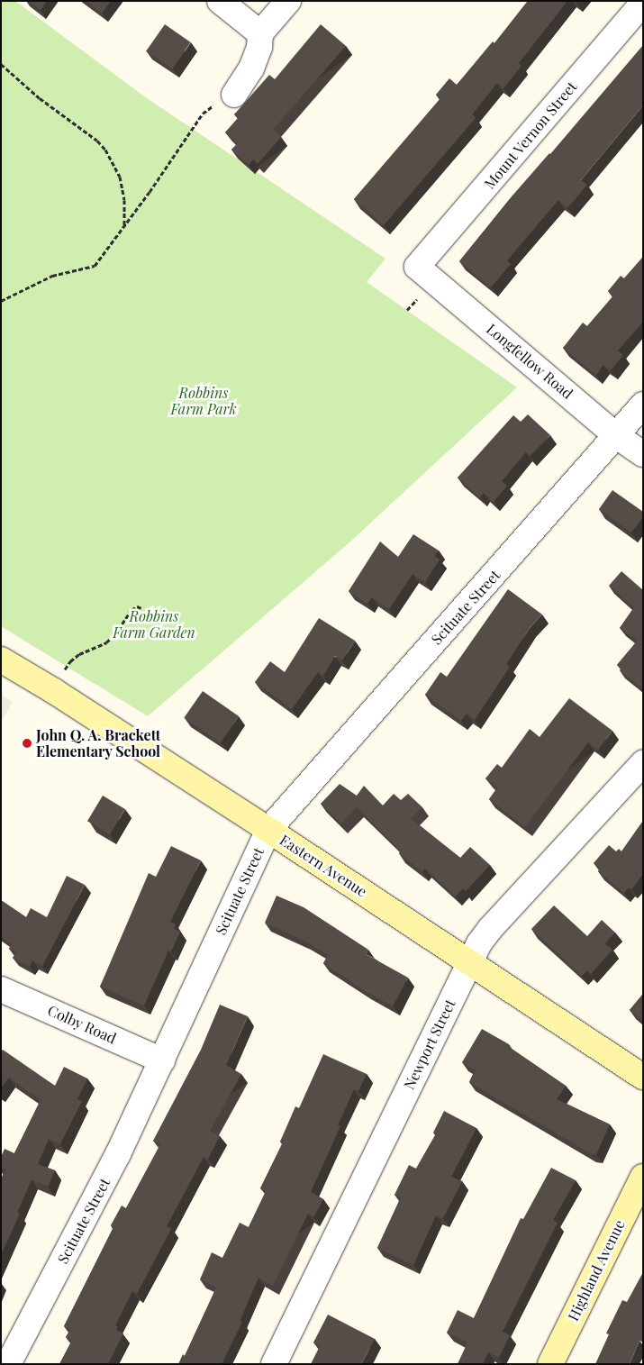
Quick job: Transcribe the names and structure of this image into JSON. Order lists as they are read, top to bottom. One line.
{"streets":{"street":["Mount Vernon Street","Longfellow Road","Scituate Street","Eastern Avenue","Colby Road","Newport Street","Highland Avenue"]},"crossings":[["Mount Vernon Street","Longfellow Road"],["Longfellow Road","Scituate Street"],["Scituate Street","Eastern Avenue"],["Scituate Street","Colby Road"],["Eastern Avenue","Newport Street"]],"parks":["Robbins Farm Park","Robbins Farm Garden"],"places":["John Q. A. Brackett Elementary School"]}
